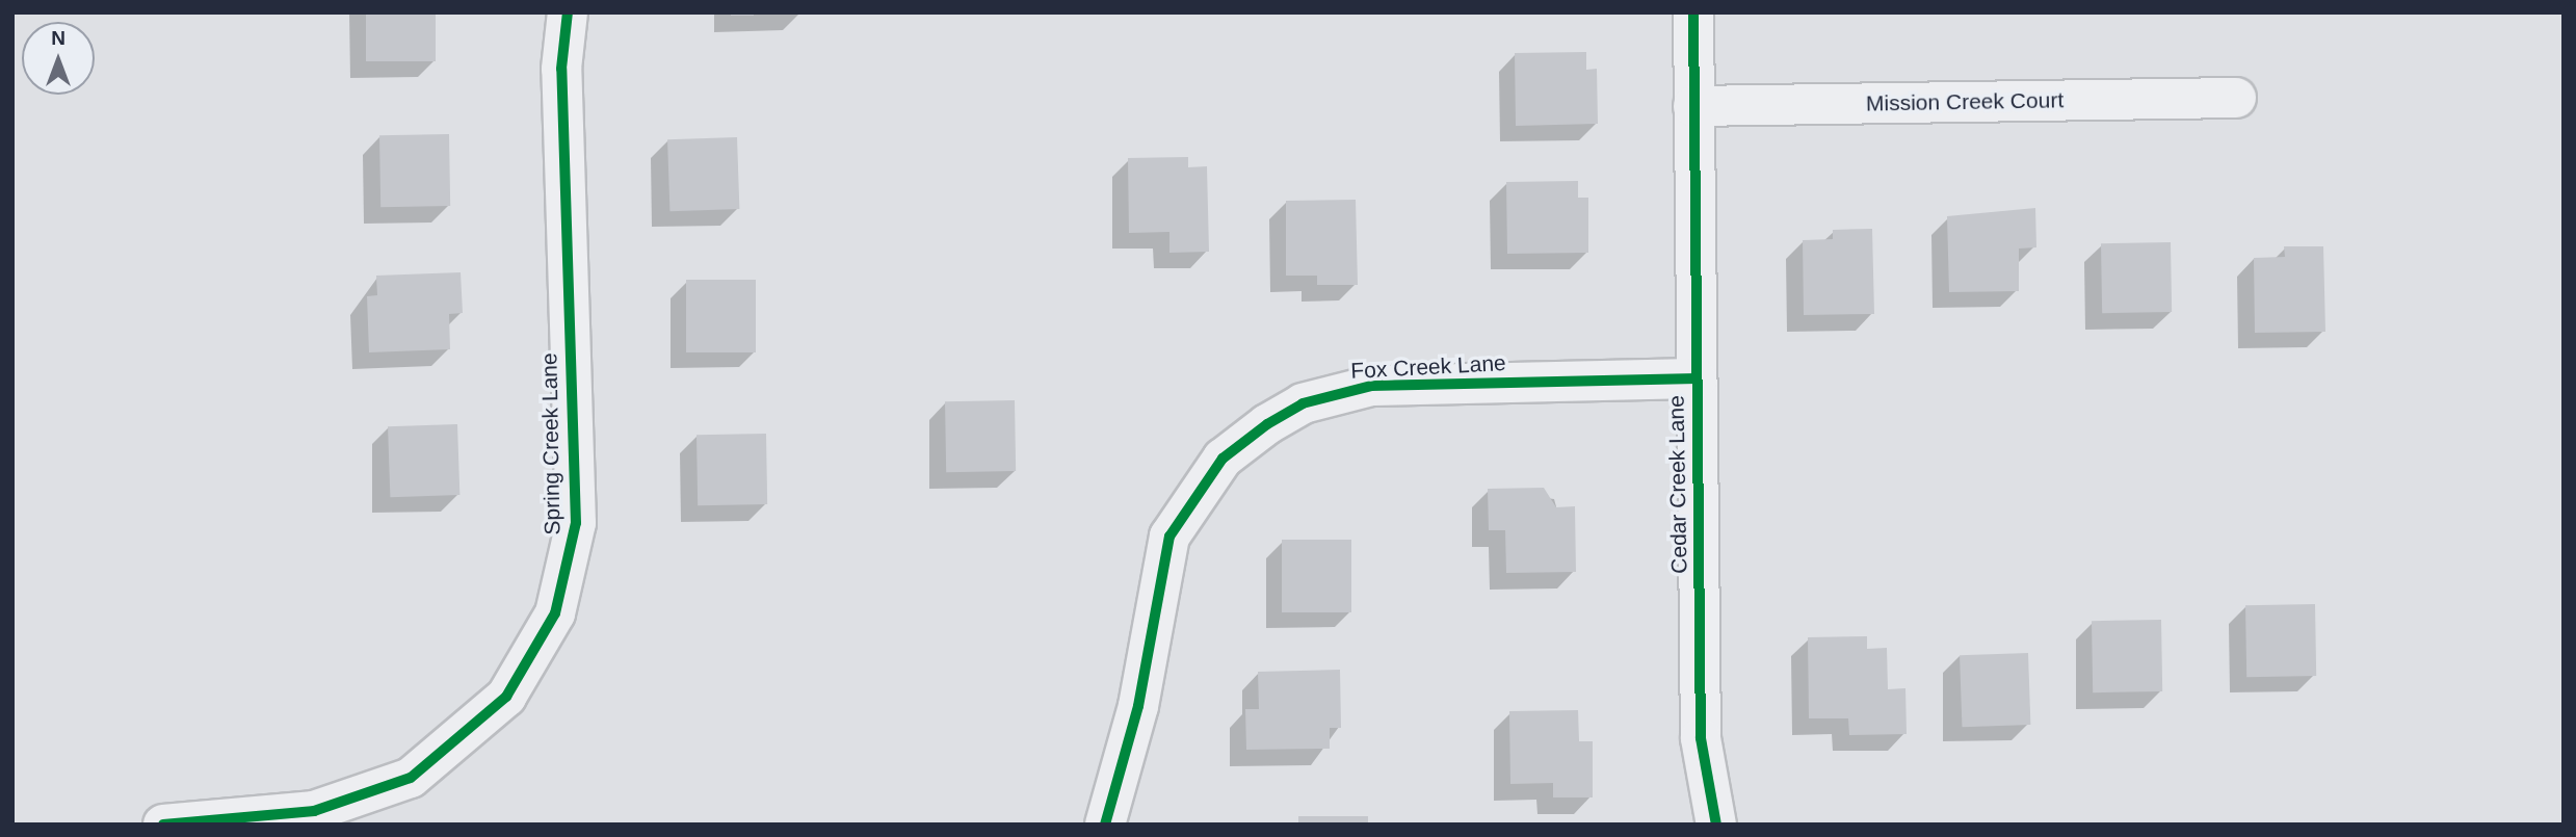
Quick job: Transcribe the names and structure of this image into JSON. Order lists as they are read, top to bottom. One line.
{"streets":{"street":["Mission Creek Court","Fox Creek Lane","Spring Creek Lane","Cedar Creek Lane"]},"crossings":[["Mission Creek Court","Cedar Creek Lane"],["Fox Creek Lane","Cedar Creek Lane"]],"north":"top"}
